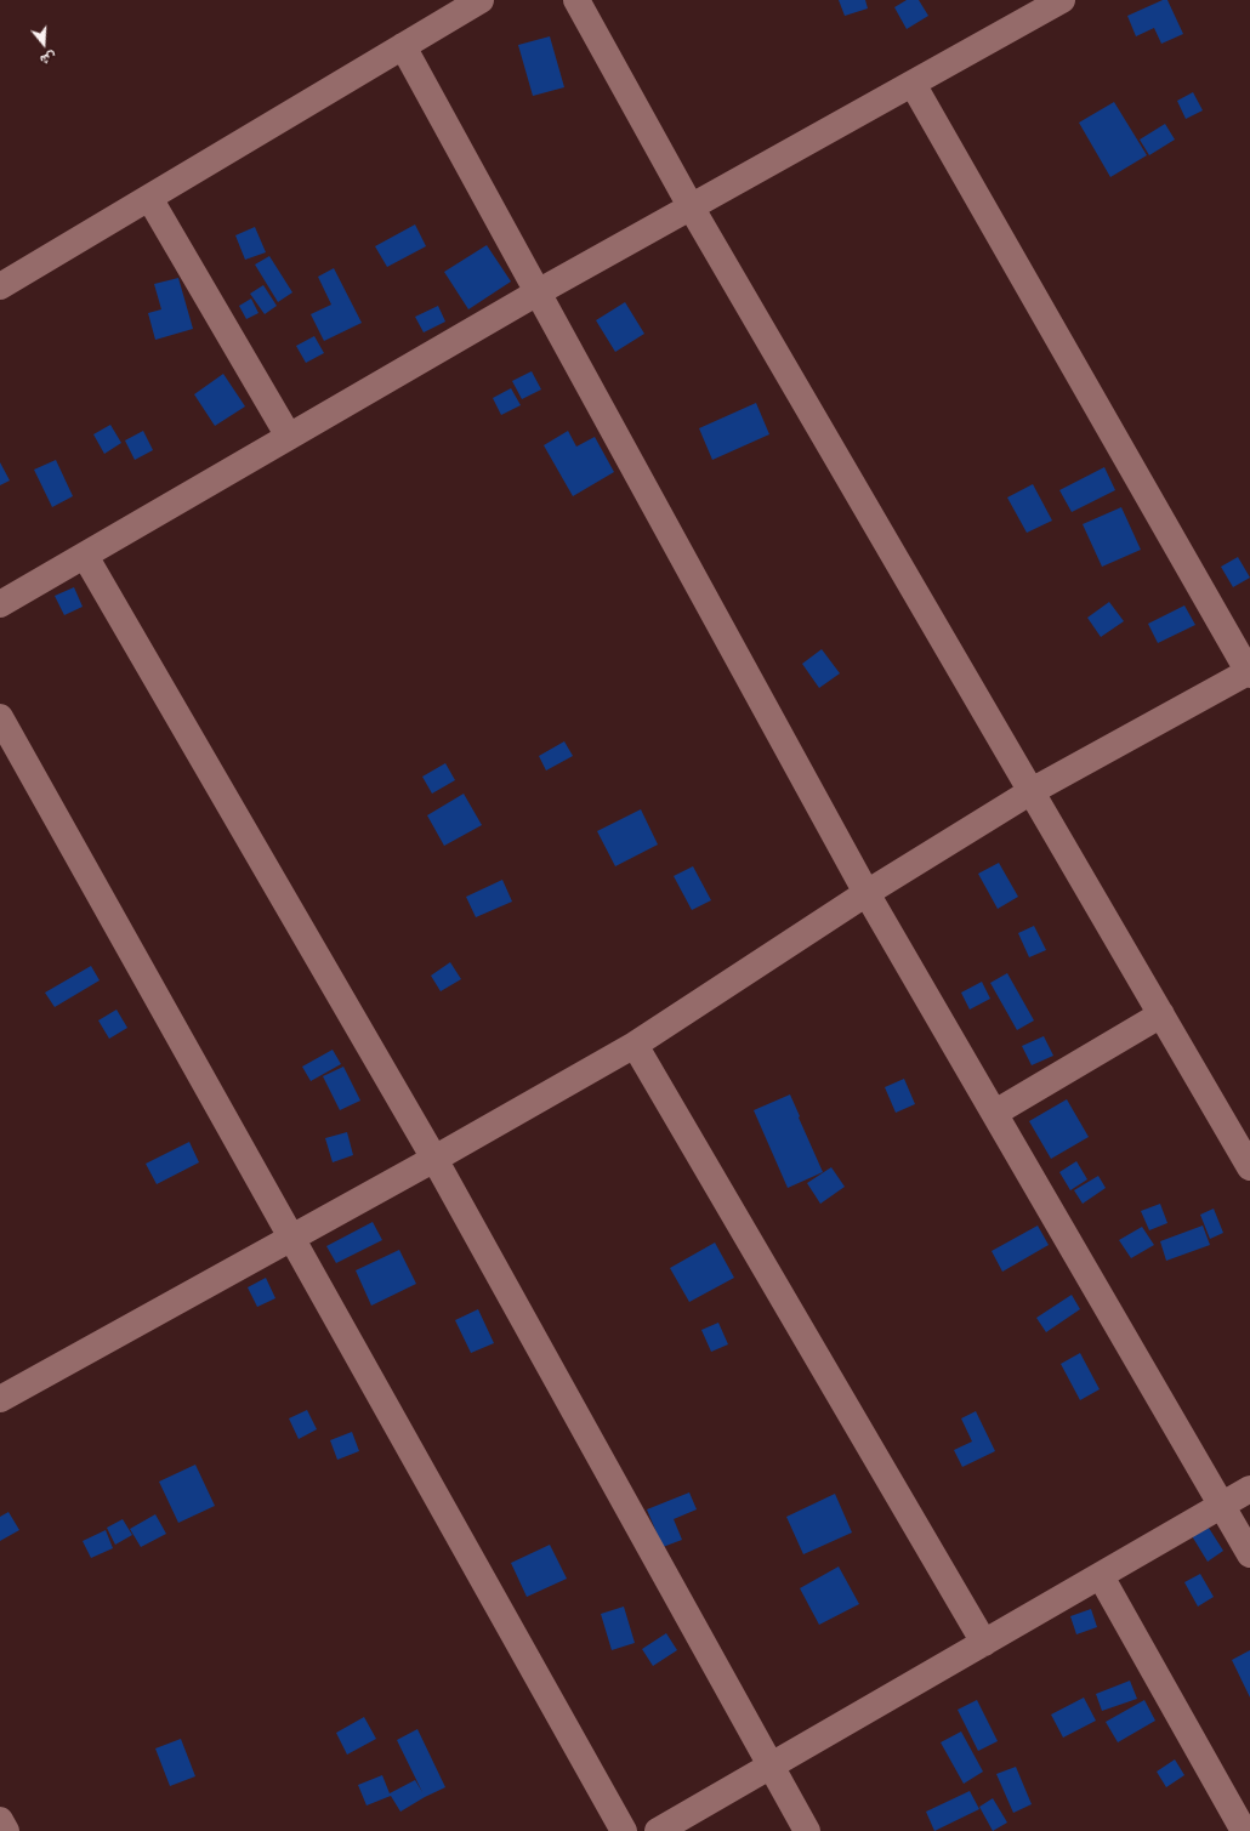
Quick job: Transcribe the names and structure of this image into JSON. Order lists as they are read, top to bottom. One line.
{"north":"bottom"}
